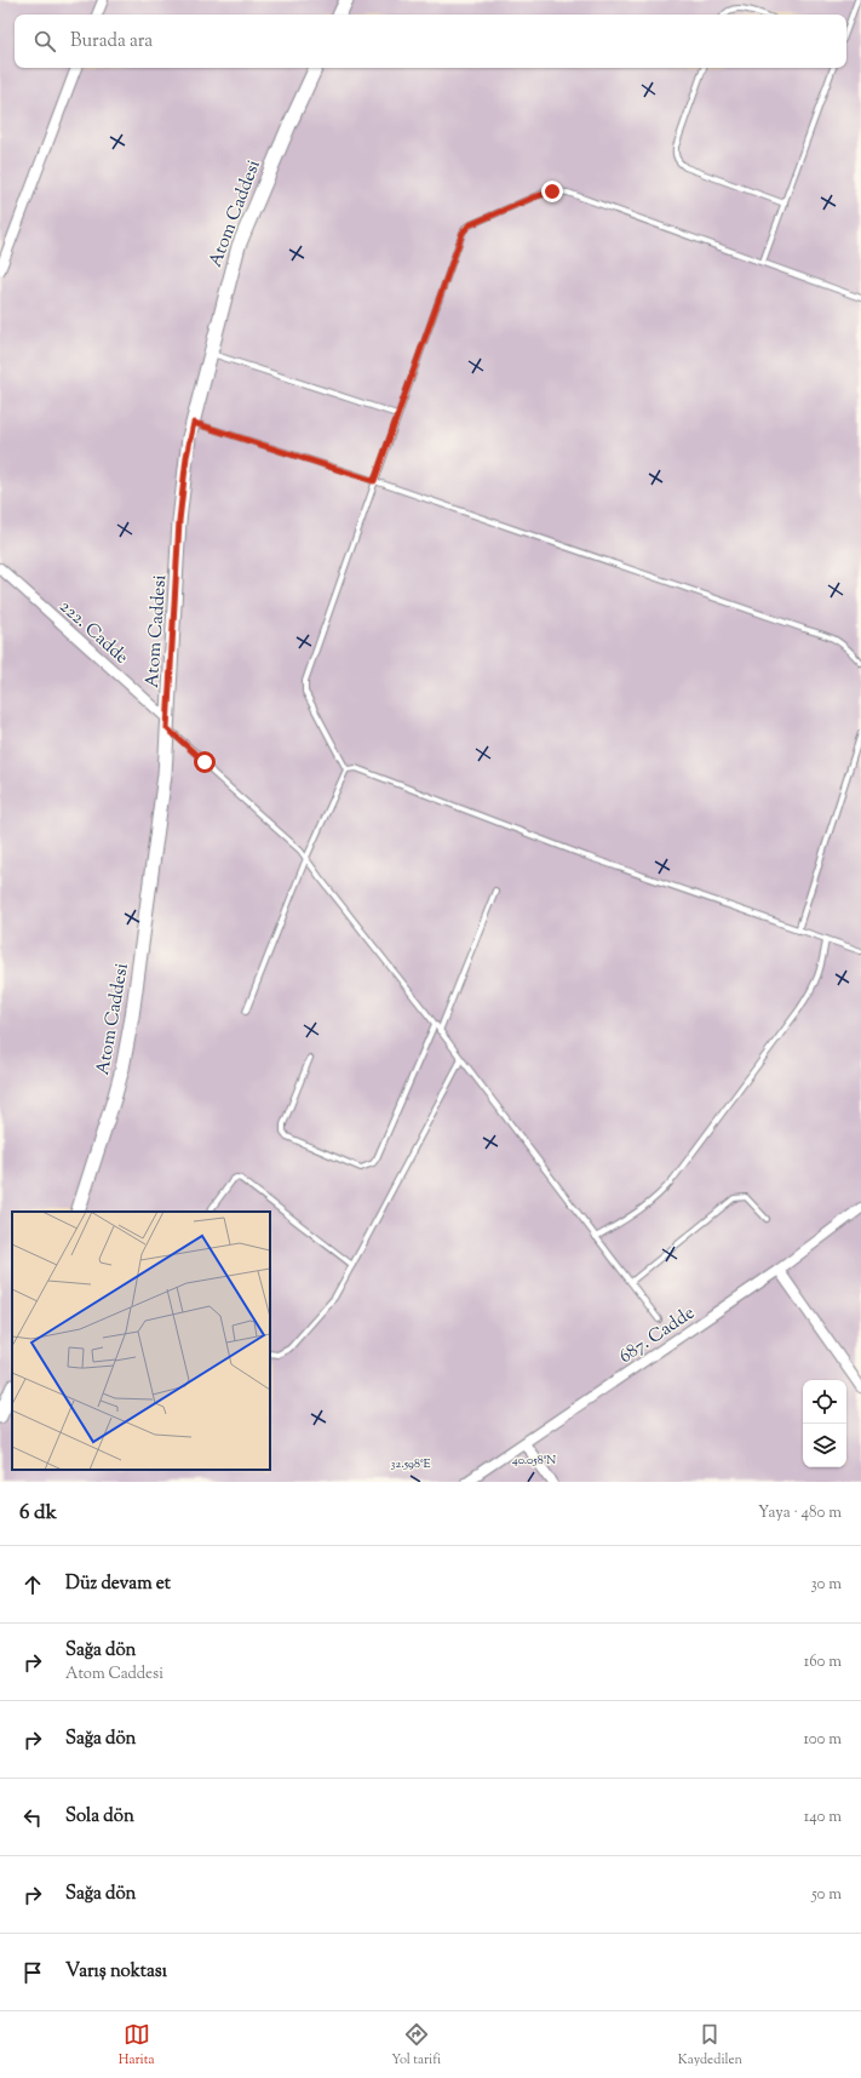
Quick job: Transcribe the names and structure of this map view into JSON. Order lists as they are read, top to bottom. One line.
{"streets":{"street":["Atom Caddesi","222. Cadde","687. Cadde"]},"crossings":[["Atom Caddesi","222. Cadde"]],"page":{"search":"Burada ara","heading":["6 dk","Yaya · 480 m"],"list":[["Düz devam et","30 m"],["Sağa dön","Atom Caddesi","160 m"],["Sağa dön","100 m"],["Sola dön","140 m"],["Sağa dön","50 m"],"Varış noktası"],"nav":["Harita","Yol tarifi","Kaydedilen"]},"coordinates":["40.058°N","32.598°E"]}
